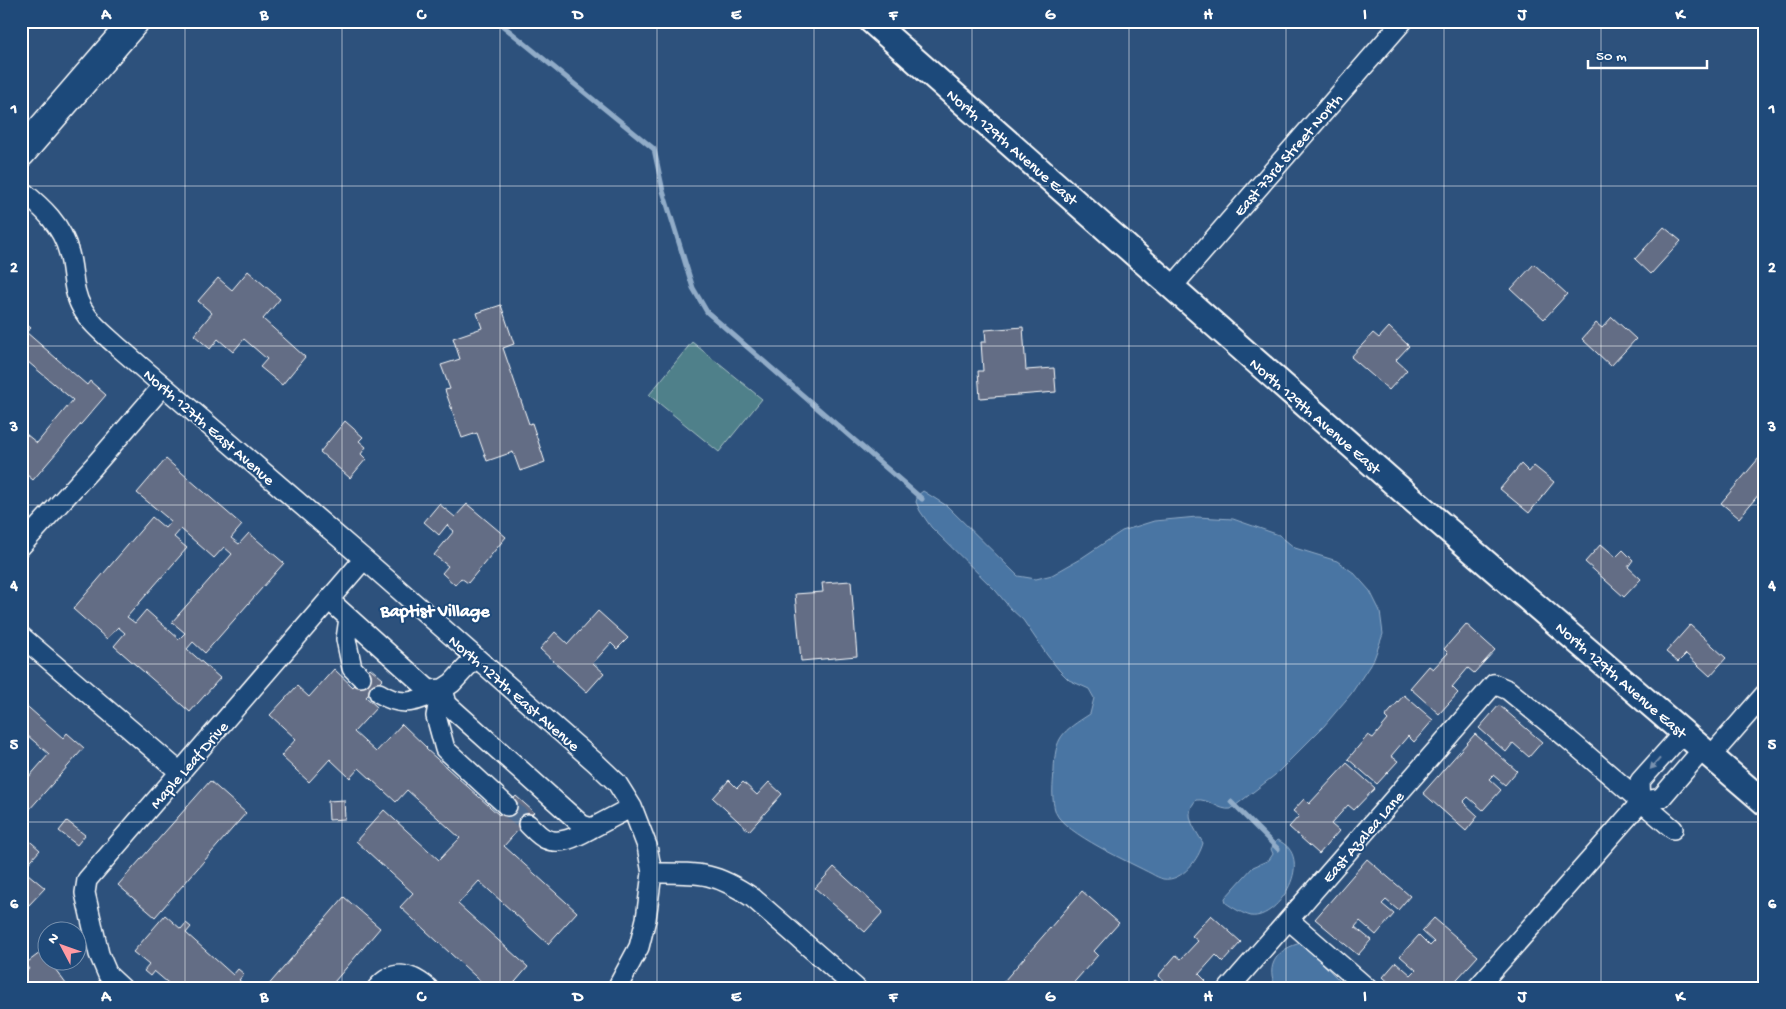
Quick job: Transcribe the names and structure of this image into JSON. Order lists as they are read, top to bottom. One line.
{"streets":{"street":["North 129th Avenue East","East 73rd Street North","North 127th East Avenue","Maple Leaf Drive","East Azalea Lane"]},"crossings":[["North 129th Avenue East","East 73rd Street North"],["North 127th East Avenue","Maple Leaf Drive"]],"districts":["Baptist Village"],"scale_bar":"50 m","north":"top left","grid":{"columns":["A","B","C","D","E","F","G","H","I","J","K"],"rows":["1","2","3","4","5","6"]}}
